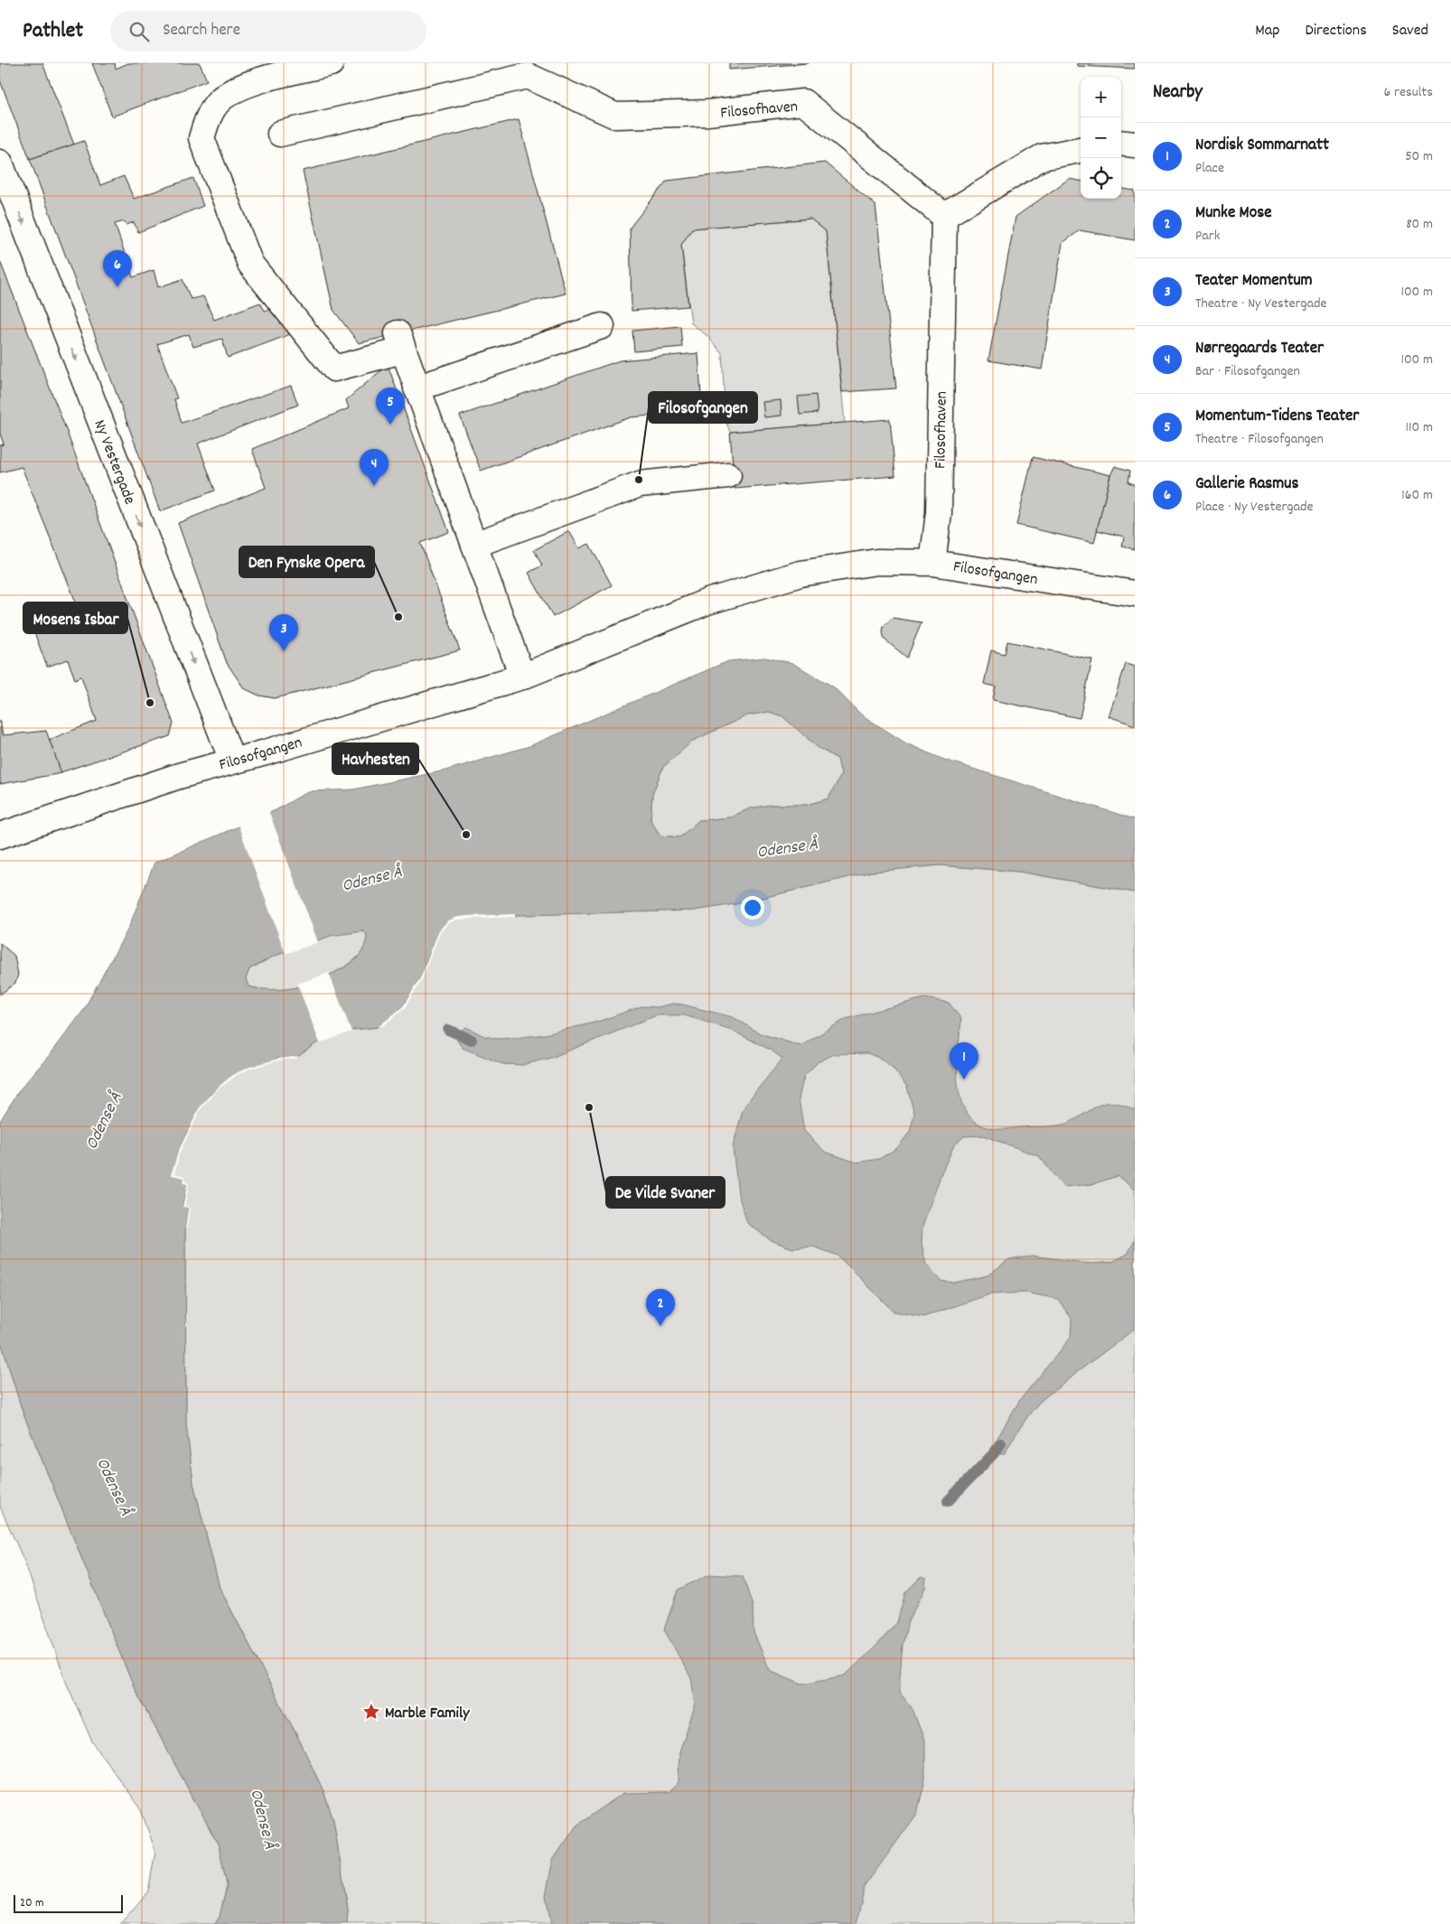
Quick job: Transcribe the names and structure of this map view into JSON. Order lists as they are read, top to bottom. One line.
{"streets":{"street":["Filosofhaven","Ny Vestergade","Filosofgangen"]},"crossings":[["Filosofhaven","Filosofgangen"],["Ny Vestergade","Filosofgangen"]],"one_way":["Ny Vestergade"],"water":["Odense Å"],"places":{"other":["Filosofgangen","Den Fynske Opera","Mosens Isbar","Havhesten","De Vilde Svaner"],"place":["Marble Family"]},"scale_bar":"20 m","page":{"header":"Pathlet","search":"Search here","nav":["Map","Directions","Saved"],"heading":["Nearby","6 results"],"map_buttons":["+","−"],"list":[{"mark":"1","name":"Nordisk Sommarnatt","note":"Place","value":"50 m"},{"mark":"2","name":"Munke Mose","note":"Park","value":"80 m"},{"mark":"3","name":"Teater Momentum","note":"Theatre · Ny Vestergade","value":"100 m"},{"mark":"4","name":"Nørregaards Teater","note":"Bar · Filosofgangen","value":"100 m"},{"mark":"5","name":"Momentum-Tidens Teater","note":"Theatre · Filosofgangen","value":"110 m"},{"mark":"6","name":"Gallerie Rasmus","note":"Place · Ny Vestergade","value":"160 m"}],"pins":["6","5","4","3","1","2"],"scale":"20 m"}}
